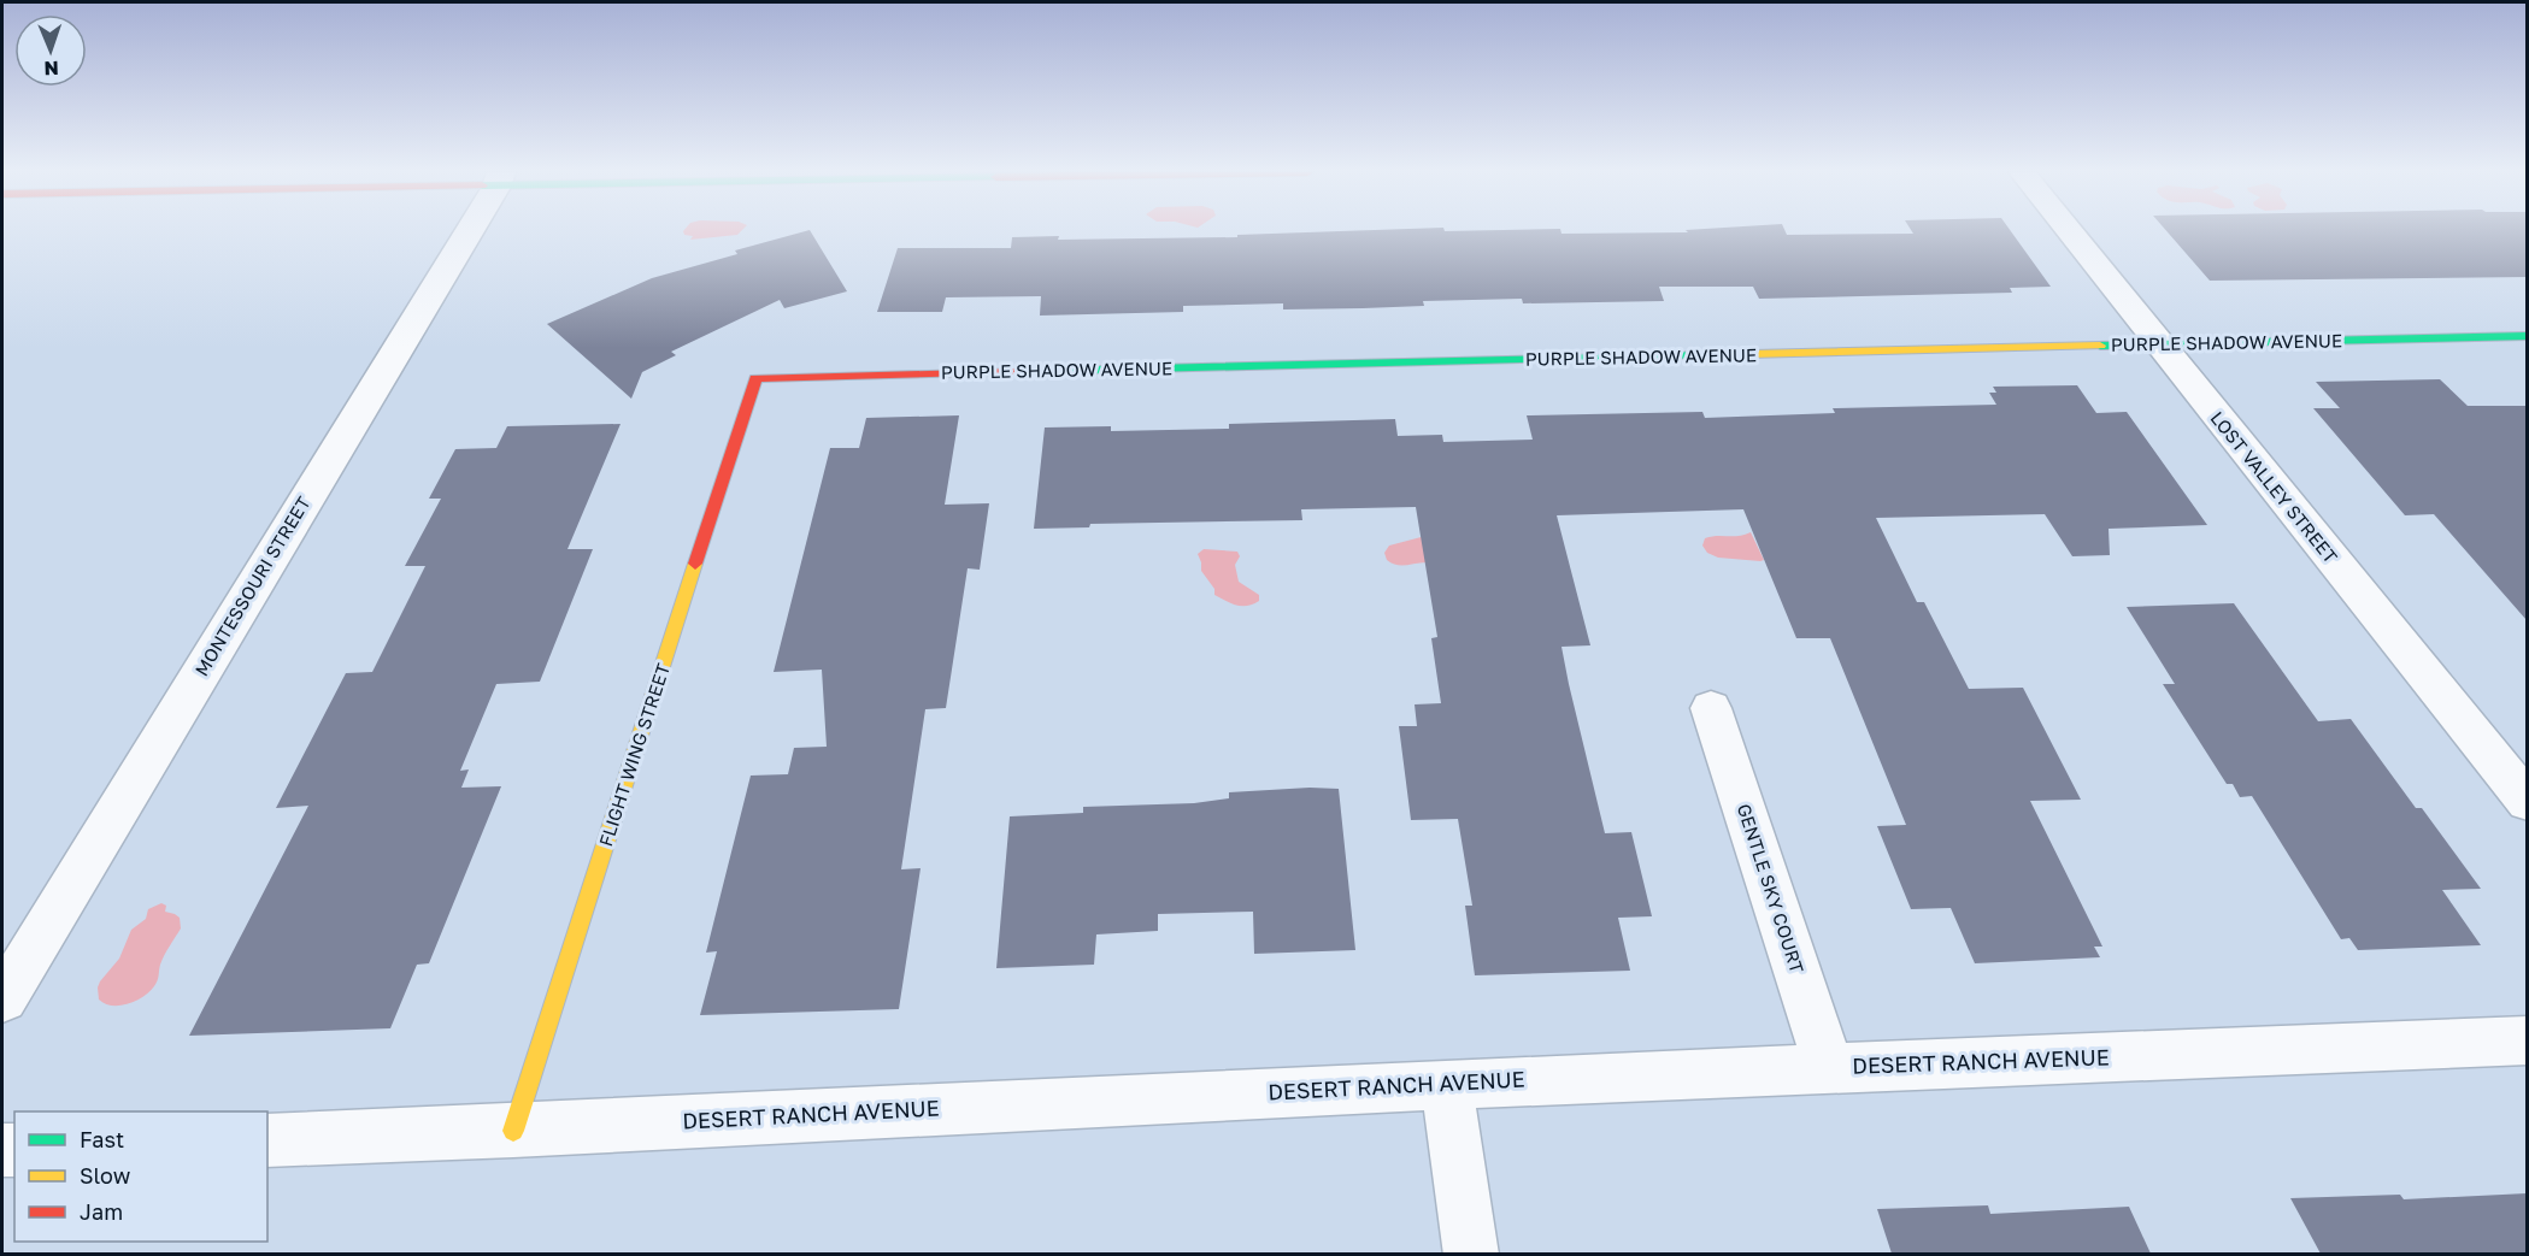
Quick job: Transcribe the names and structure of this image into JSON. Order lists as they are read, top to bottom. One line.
{"streets":{"street":["PURPLE SHADOW AVENUE","LOST VALLEY STREET","MONTESSOURI STREET","FLIGHT WING STREET","GENTLE SKY COURT","DESERT RANCH AVENUE"]},"crossings":[["PURPLE SHADOW AVENUE","LOST VALLEY STREET"],["PURPLE SHADOW AVENUE","FLIGHT WING STREET"],["FLIGHT WING STREET","DESERT RANCH AVENUE"],["GENTLE SKY COURT","DESERT RANCH AVENUE"]],"legend":["Fast","Slow","Jam"],"north":"bottom"}
